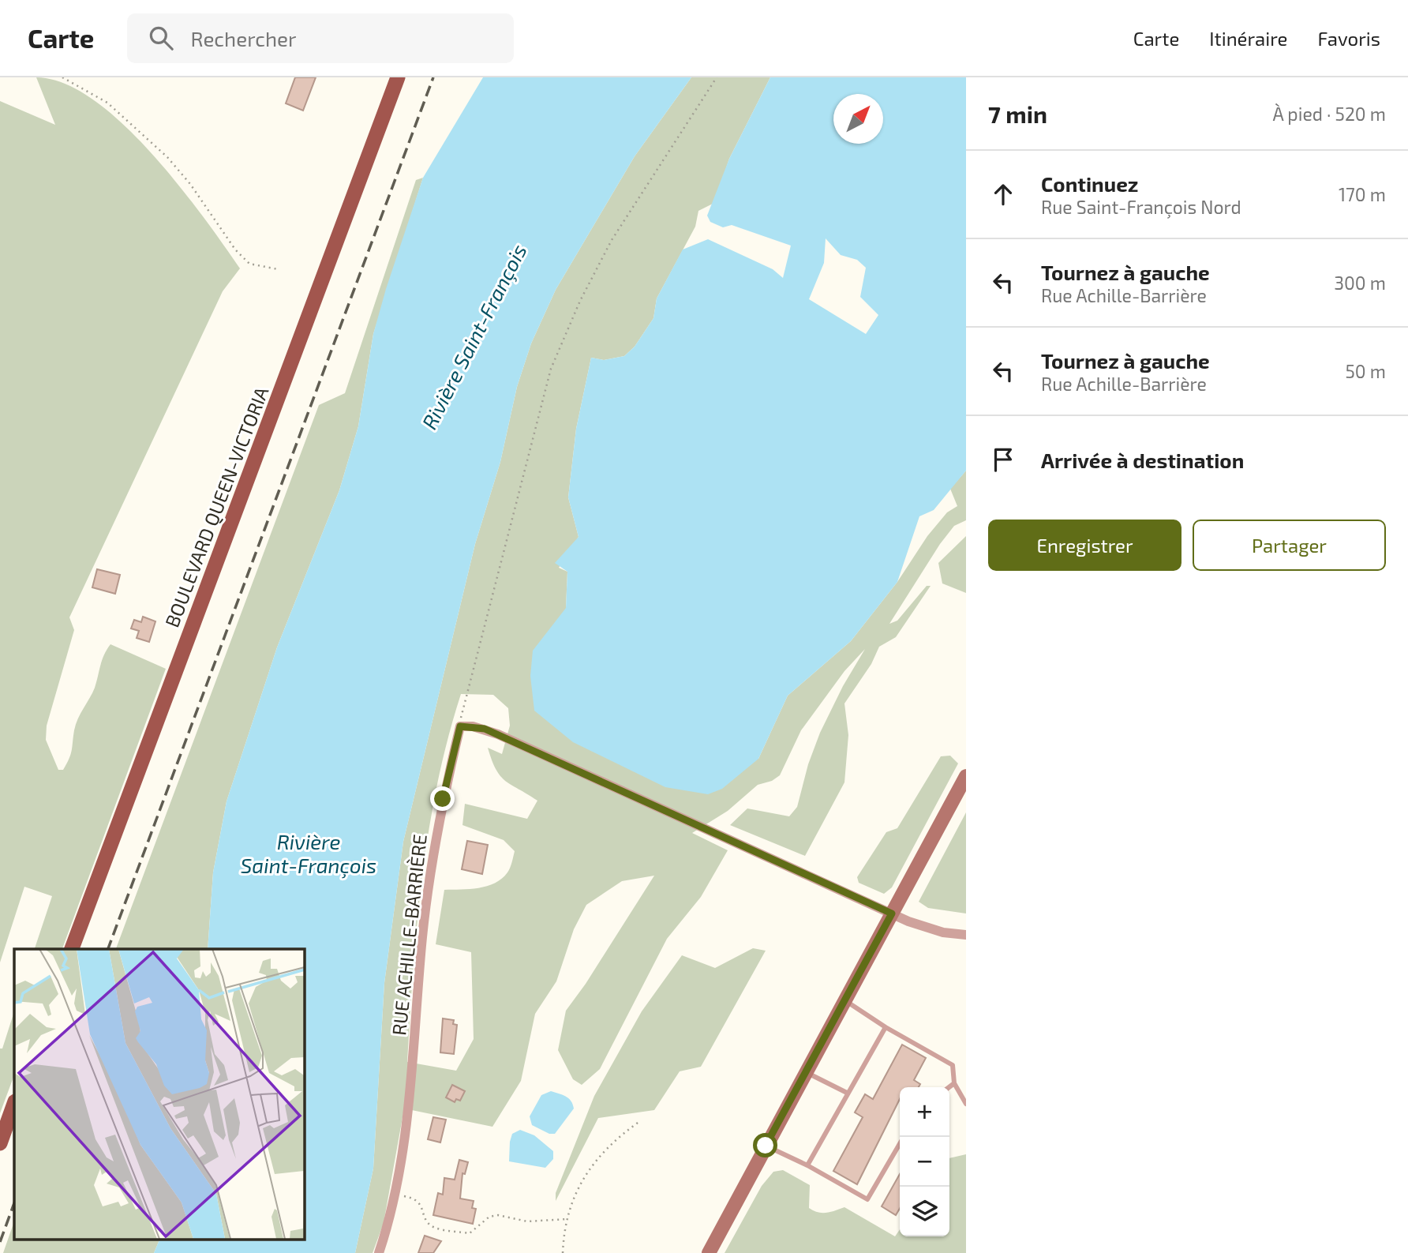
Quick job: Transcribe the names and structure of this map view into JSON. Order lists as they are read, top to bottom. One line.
{"streets":{"main road":["BOULEVARD QUEEN-VICTORIA"],"street":["RUE ACHILLE-BARRIÈRE"]},"water":["Rivière Saint-François"],"north":"top right","page":{"header":"Carte","search":"Rechercher","nav":["Carte","Itinéraire","Favoris"],"heading":["7 min","À pied · 520 m"],"list":[["Continuez","Rue Saint-François Nord","170 m"],["Tournez à gauche","Rue Achille-Barrière","300 m"],["Tournez à gauche","Rue Achille-Barrière","50 m"],"Arrivée à destination"],"buttons":["Enregistrer","Partager"],"map_buttons":["+","−"]}}
